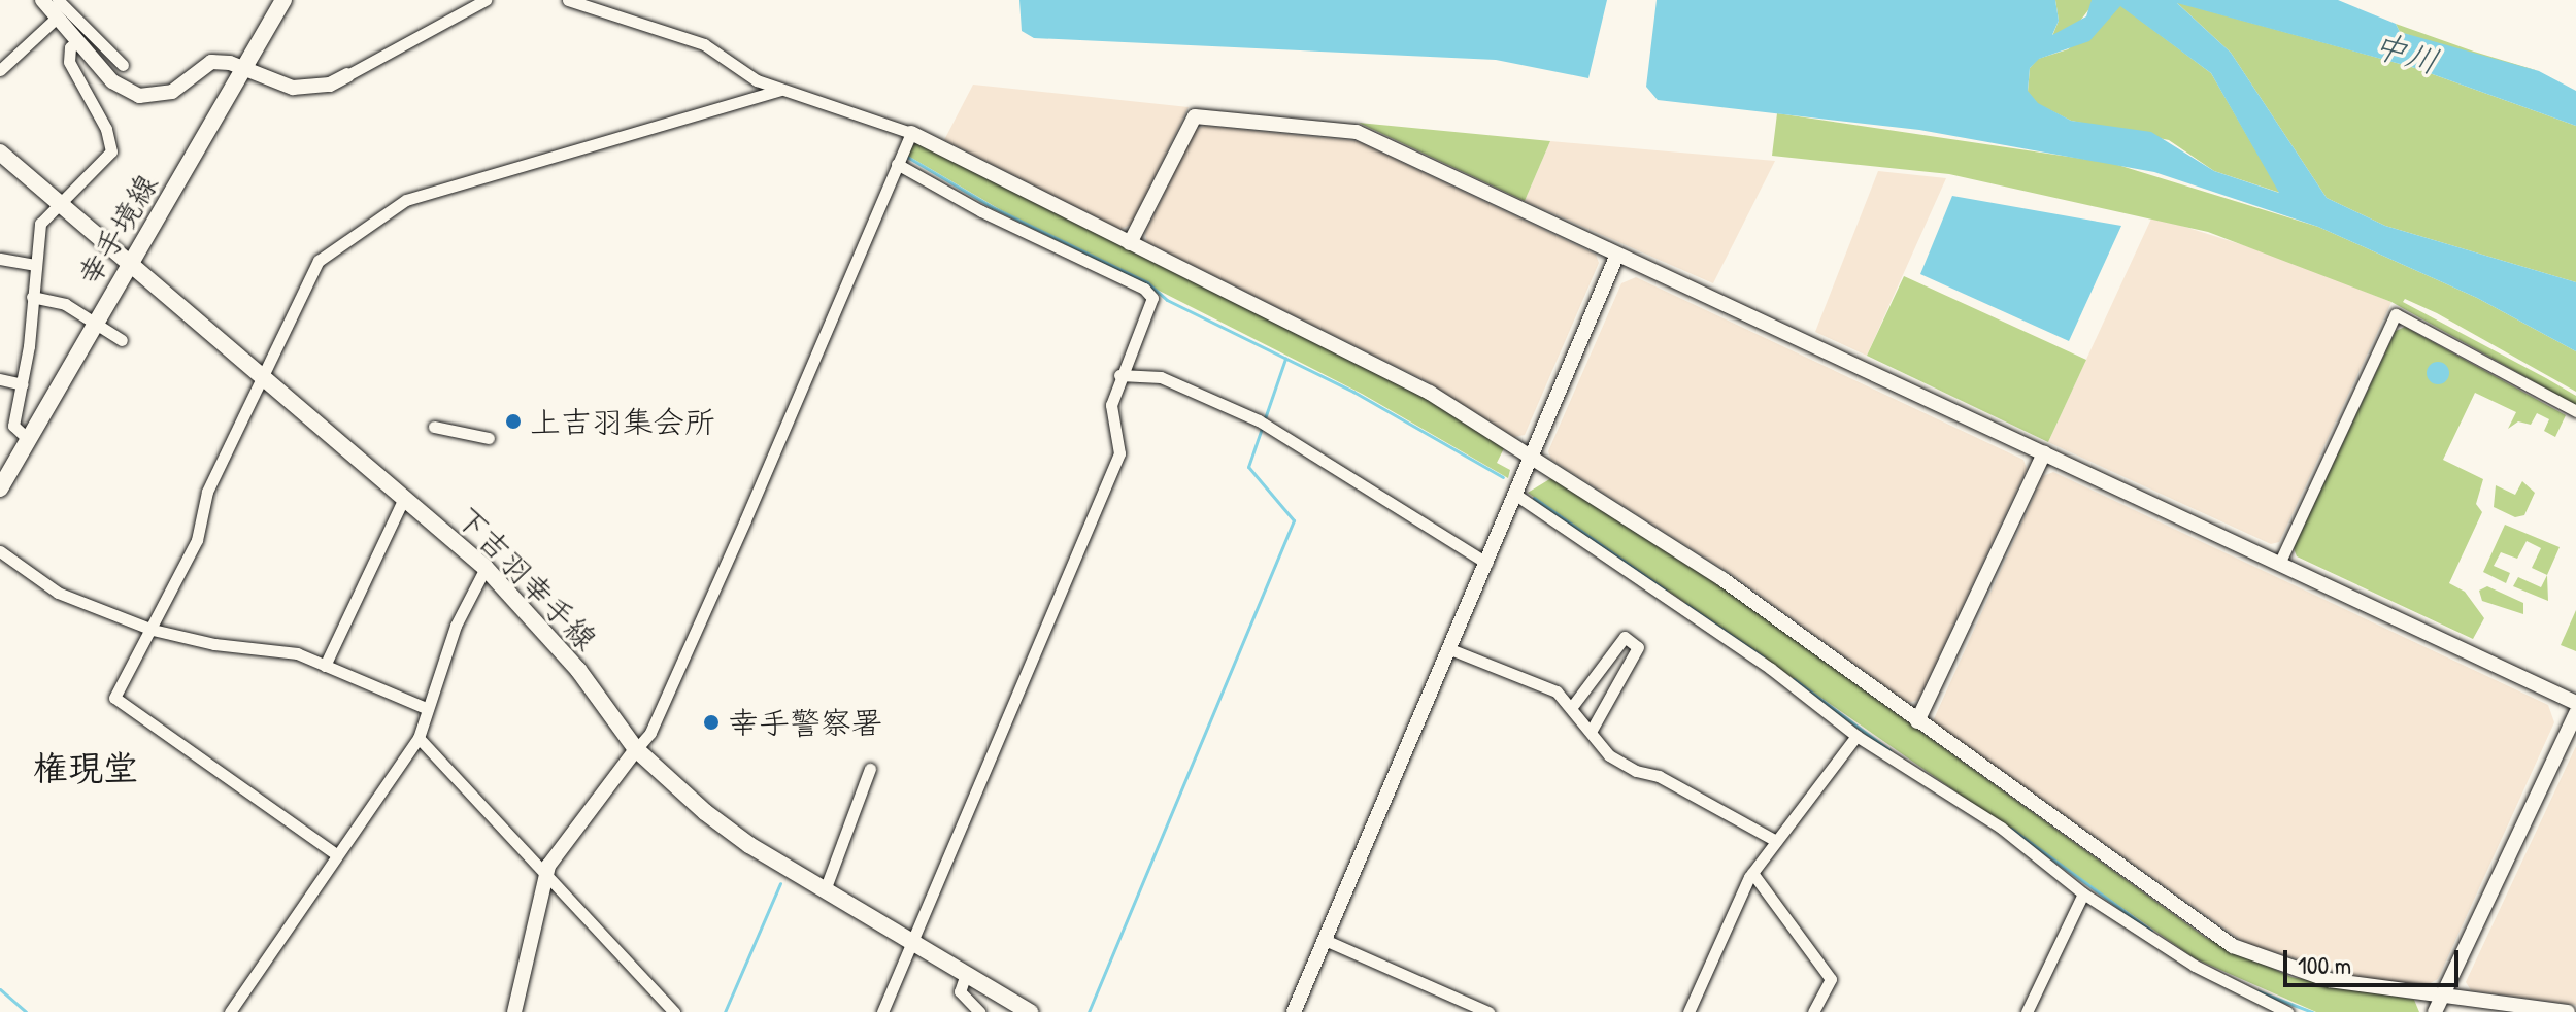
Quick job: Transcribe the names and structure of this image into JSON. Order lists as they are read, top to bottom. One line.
{"streets":{"main road":["幸手境線","下吉羽幸手線"]},"crossings":[["幸手境線","下吉羽幸手線"]],"districts":["権現堂"],"water":["中川"],"places":["上吉羽集会所","幸手警察署"],"scale_bar":"100 m"}
